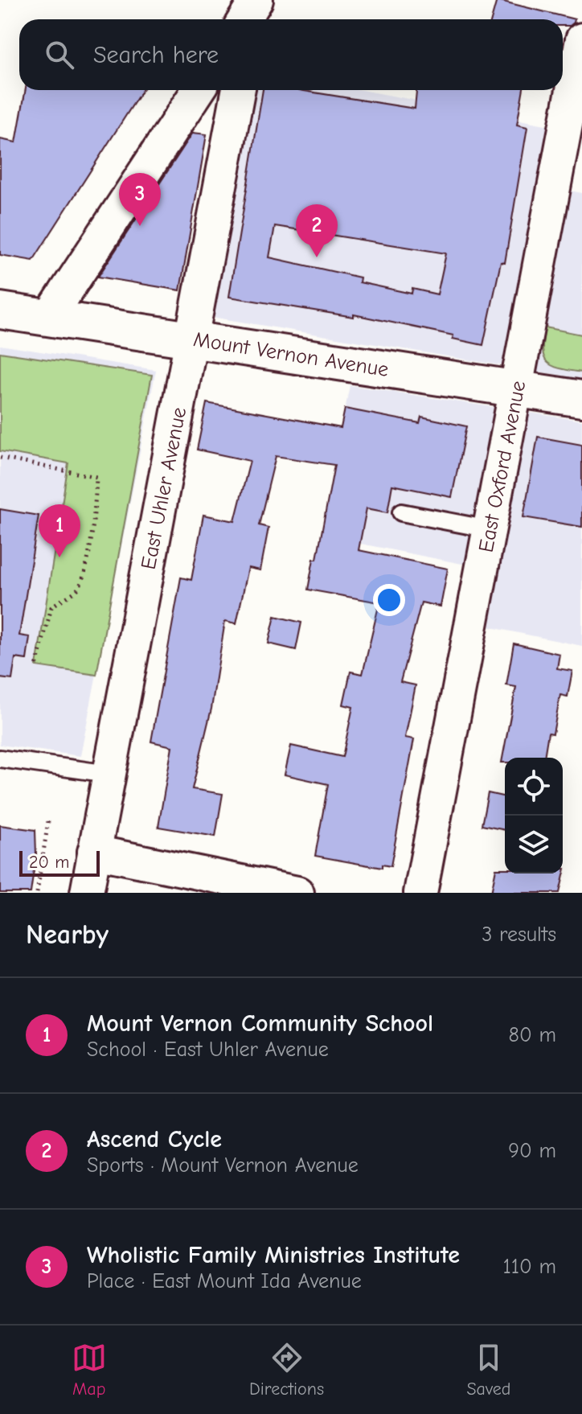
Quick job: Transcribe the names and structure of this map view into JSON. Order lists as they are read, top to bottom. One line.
{"streets":{"main road":["Mount Vernon Avenue"],"street":["East Oxford Avenue","East Uhler Avenue"]},"crossings":[["Mount Vernon Avenue","East Oxford Avenue"],["Mount Vernon Avenue","East Uhler Avenue"]],"scale_bar":"20 m","page":{"search":"Search here","pins":["3","2","1"],"scale":"20 m","heading":["Nearby","3 results"],"list":[{"mark":"1","name":"Mount Vernon Community School","note":"School · East Uhler Avenue","value":"80 m"},{"mark":"2","name":"Ascend Cycle","note":"Sports · Mount Vernon Avenue","value":"90 m"},{"mark":"3","name":"Wholistic Family Ministries Institute","note":"Place · East Mount Ida Avenue","value":"110 m"}],"nav":["Map","Directions","Saved"]}}
